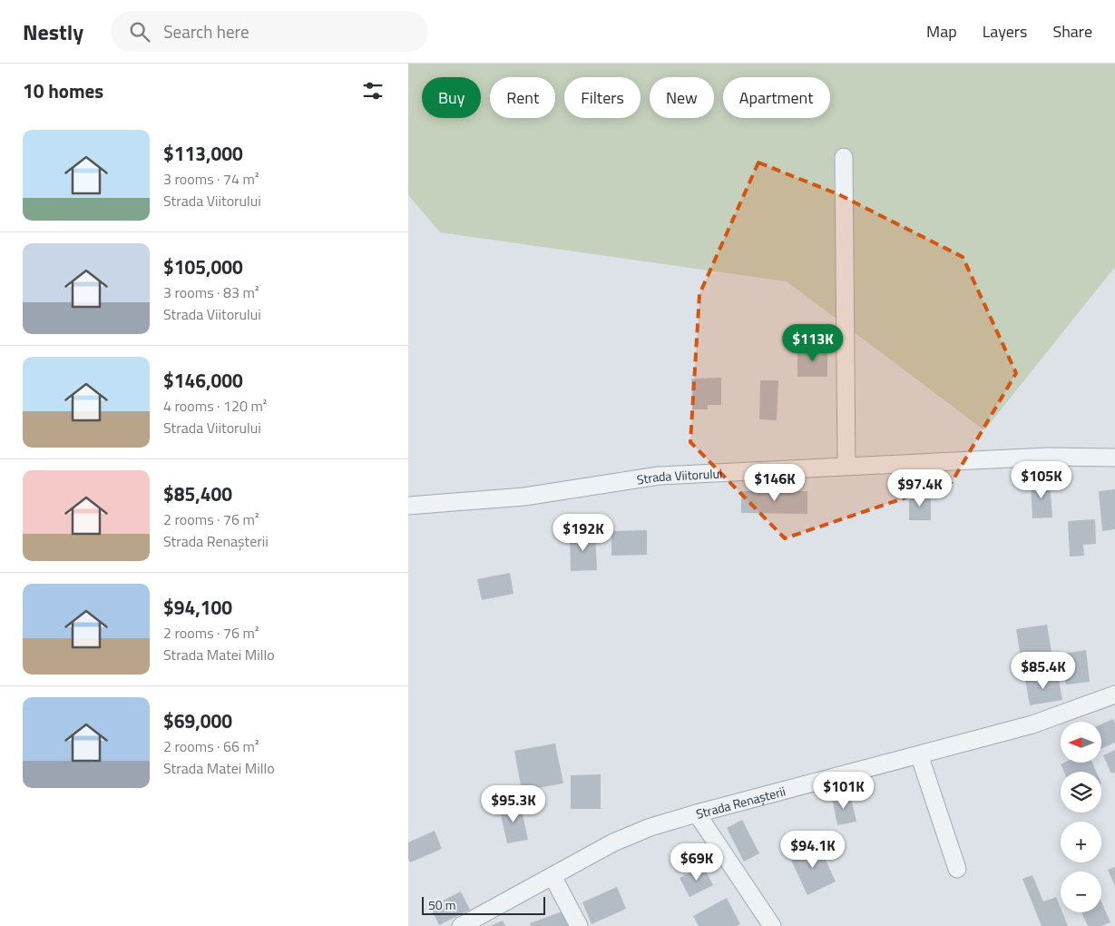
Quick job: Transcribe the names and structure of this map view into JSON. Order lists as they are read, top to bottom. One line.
{"streets":{"street":["Strada Viitorului","Strada Renașterii"]},"scale_bar":"50 m","north":"left","page":{"header":"Nestly","search":"Search here","nav":["Map","Layers","Share"],"heading":"10 homes","chip":["Buy","Rent","Filters","New","Apartment"],"list":[{"name":"$113,000","note":"3 rooms · 74 m² · Strada Viitorului"},{"name":"$105,000","note":"3 rooms · 83 m² · Strada Viitorului"},{"name":"$146,000","note":"4 rooms · 120 m² · Strada Viitorului"},{"name":"$85,400","note":"2 rooms · 76 m² · Strada Renașterii"},{"name":"$94,100","note":"2 rooms · 76 m² · Strada Matei Millo"},{"name":"$69,000","note":"2 rooms · 66 m² · Strada Matei Millo"}],"price":["$113K","$105K","$146K","$97.4K","$192K","$85.4K","$101K","$95.3K","$94.1K","$69K"],"map_buttons":["+","−"],"scale":"50 m"}}
